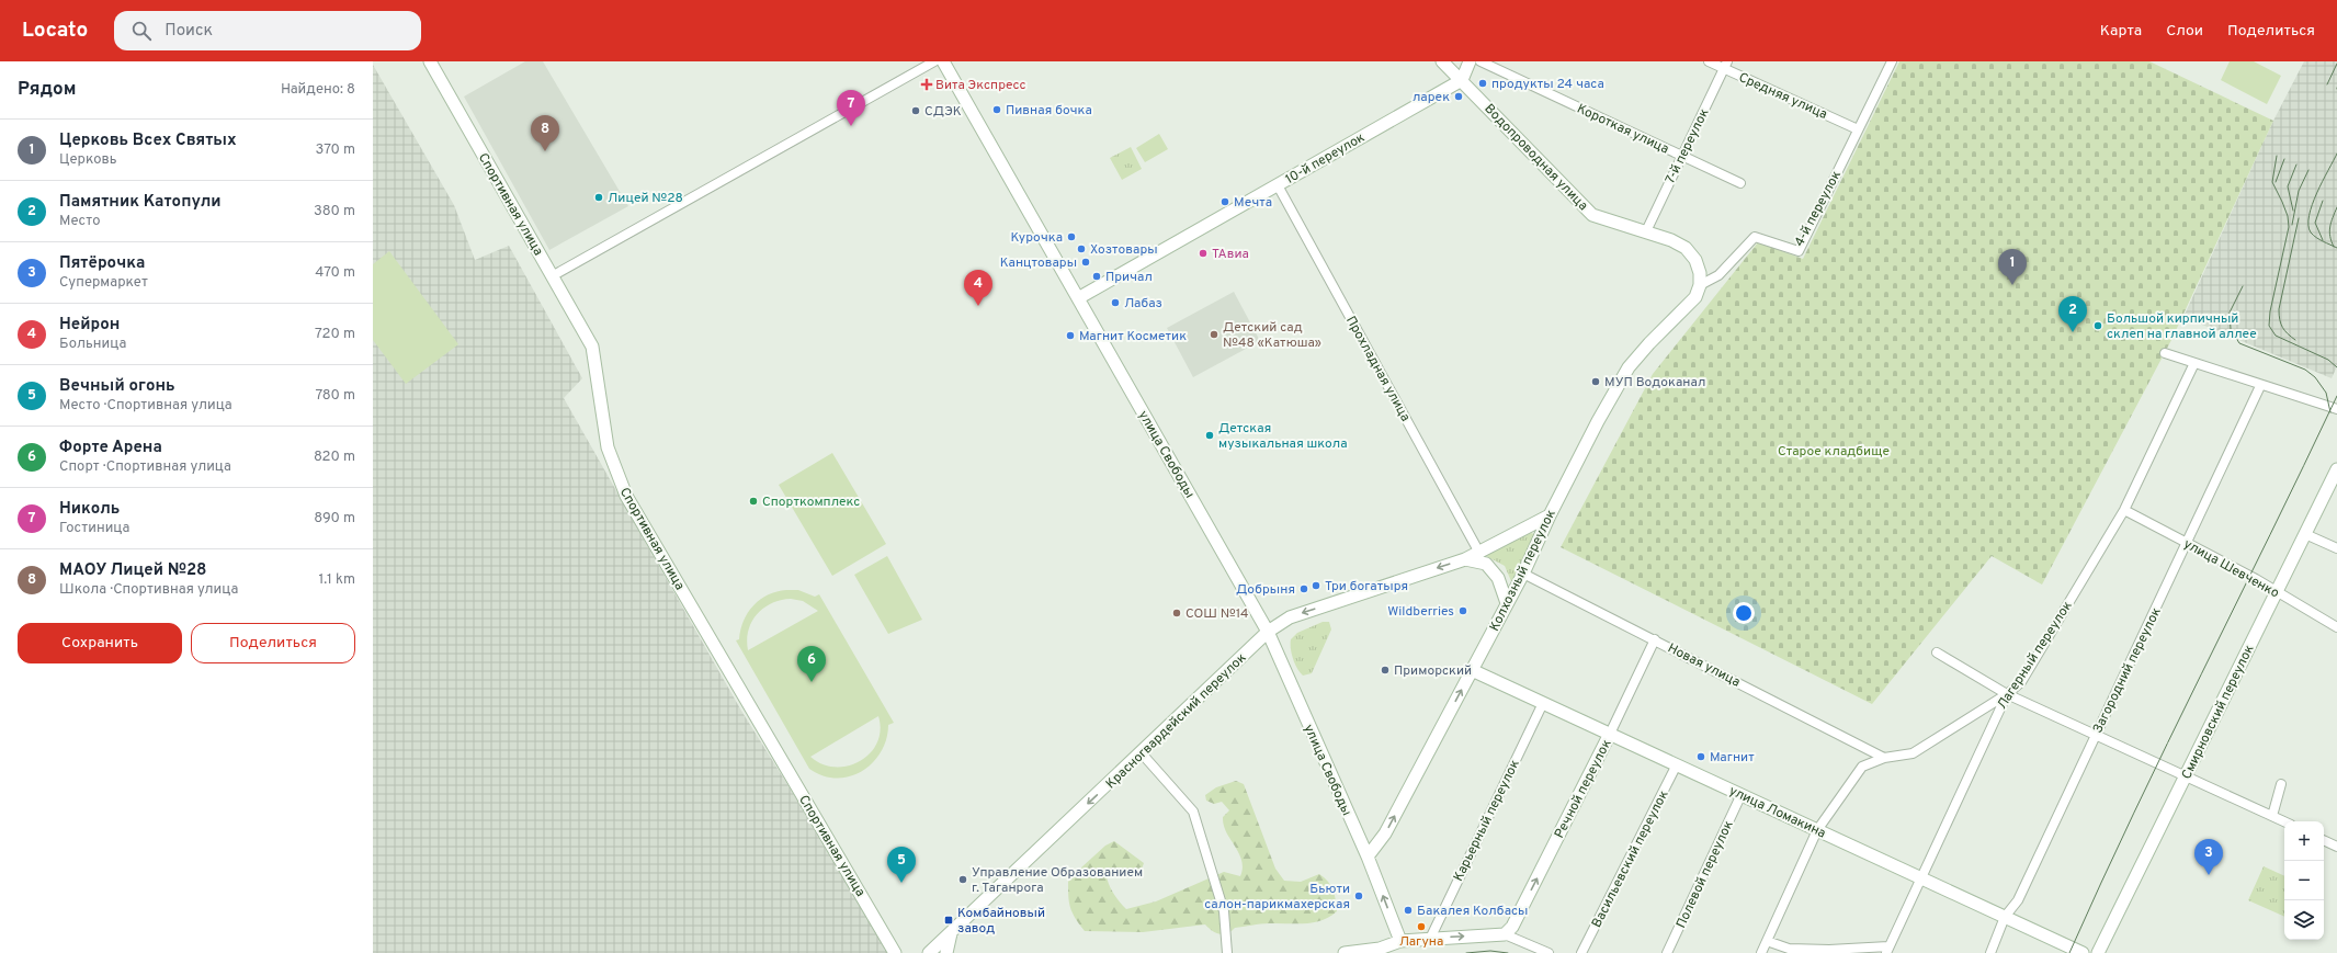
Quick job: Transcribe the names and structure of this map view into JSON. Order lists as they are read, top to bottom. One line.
{"streets":{"main road":["Водопроводная улица","10-й переулок","Спортивная улица","улица Свободы","Колхозный переулок","Смирновский переулок","Красногвардейский переулок","Речной переулок","улица Ломакина"],"street":["Средняя улица","Короткая улица","7-й переулок","4-й переулок","Прохладная улица","улица Шевченко","Лагерный переулок","Новая улица","Загородний переулок","Карьерный переулок","Васильевский переулок","Полевой переулок"]},"crossings":[["Средняя улица","7-й переулок"],["Средняя улица","4-й переулок"],["Короткая улица","7-й переулок"],["7-й переулок","Водопроводная улица"],["Водопроводная улица","10-й переулок"],["10-й переулок","Прохладная улица"],["10-й переулок","улица Свободы"],["4-й переулок","Колхозный переулок"],["Прохладная улица","Красногвардейский переулок"],["улица Свободы","Колхозный переулок"],["улица Свободы","Красногвардейский переулок"],["улица Шевченко","Лагерный переулок"],["улица Шевченко","Загородний переулок"],["улица Шевченко","Смирновский переулок"],["Колхозный переулок","Новая улица"],["Колхозный переулок","Красногвардейский переулок"],["Колхозный переулок","улица Ломакина"],["Лагерный переулок","улица Ломакина"],["Новая улица","Речной переулок"],["Загородний переулок","улица Ломакина"],["Речной переулок","улица Ломакина"],["улица Ломакина","Карьерный переулок"],["улица Ломакина","Васильевский переулок"],["улица Ломакина","Полевой переулок"]],"one_way":["Красногвардейский переулок","Речной переулок"],"parks":["Старое кладбище"],"places":{"other":["продукты 24 часа","ларек","Пивная бочка","СДЭК","Лицей №28","Мечта","Курочка","Хозтовары","ТАвиа","Канцтовары","Причал","Лабаз","Большой кирпичный склеп на главной аллее","Детский сад №48 «Катюша»","Магнит Косметик","МУП Водоканал","Детская музыкальная школа","Спорткомплекс","Три богатыря","Добрыня","Wildberries","СОШ №14","Приморский","Магнит","Управление Образованием г. Таганрога","Бьюти салон-парикмахерская","Бакалея Колбасы","Лагуна"],"health":["Вита Экспресс"],"transit":["Комбайновый завод"]},"page":{"header":"Locato","search":"Поиск","nav":["Карта","Слои","Поделиться"],"heading":["Рядом","Найдено: 8"],"pins":["7","8","1","4","2","6","3","5"],"list":[{"mark":"1","name":"Церковь Всех Святых","note":"Церковь","value":"370 m"},{"mark":"2","name":"Памятник Катопули","note":"Место","value":"380 m"},{"mark":"3","name":"Пятёрочка","note":"Супермаркет","value":"470 m"},{"mark":"4","name":"Нейрон","note":"Больница","value":"720 m"},{"mark":"5","name":"Вечный огонь","note":"Место · Спортивная улица","value":"780 m"},{"mark":"6","name":"Форте Арена","note":"Спорт · Спортивная улица","value":"820 m"},{"mark":"7","name":"Николь","note":"Гостиница","value":"890 m"},{"mark":"8","name":"МАОУ Лицей №28","note":"Школа · Спортивная улица","value":"1.1 km"}],"buttons":["Сохранить","Поделиться"],"map_buttons":["+","−"]}}
